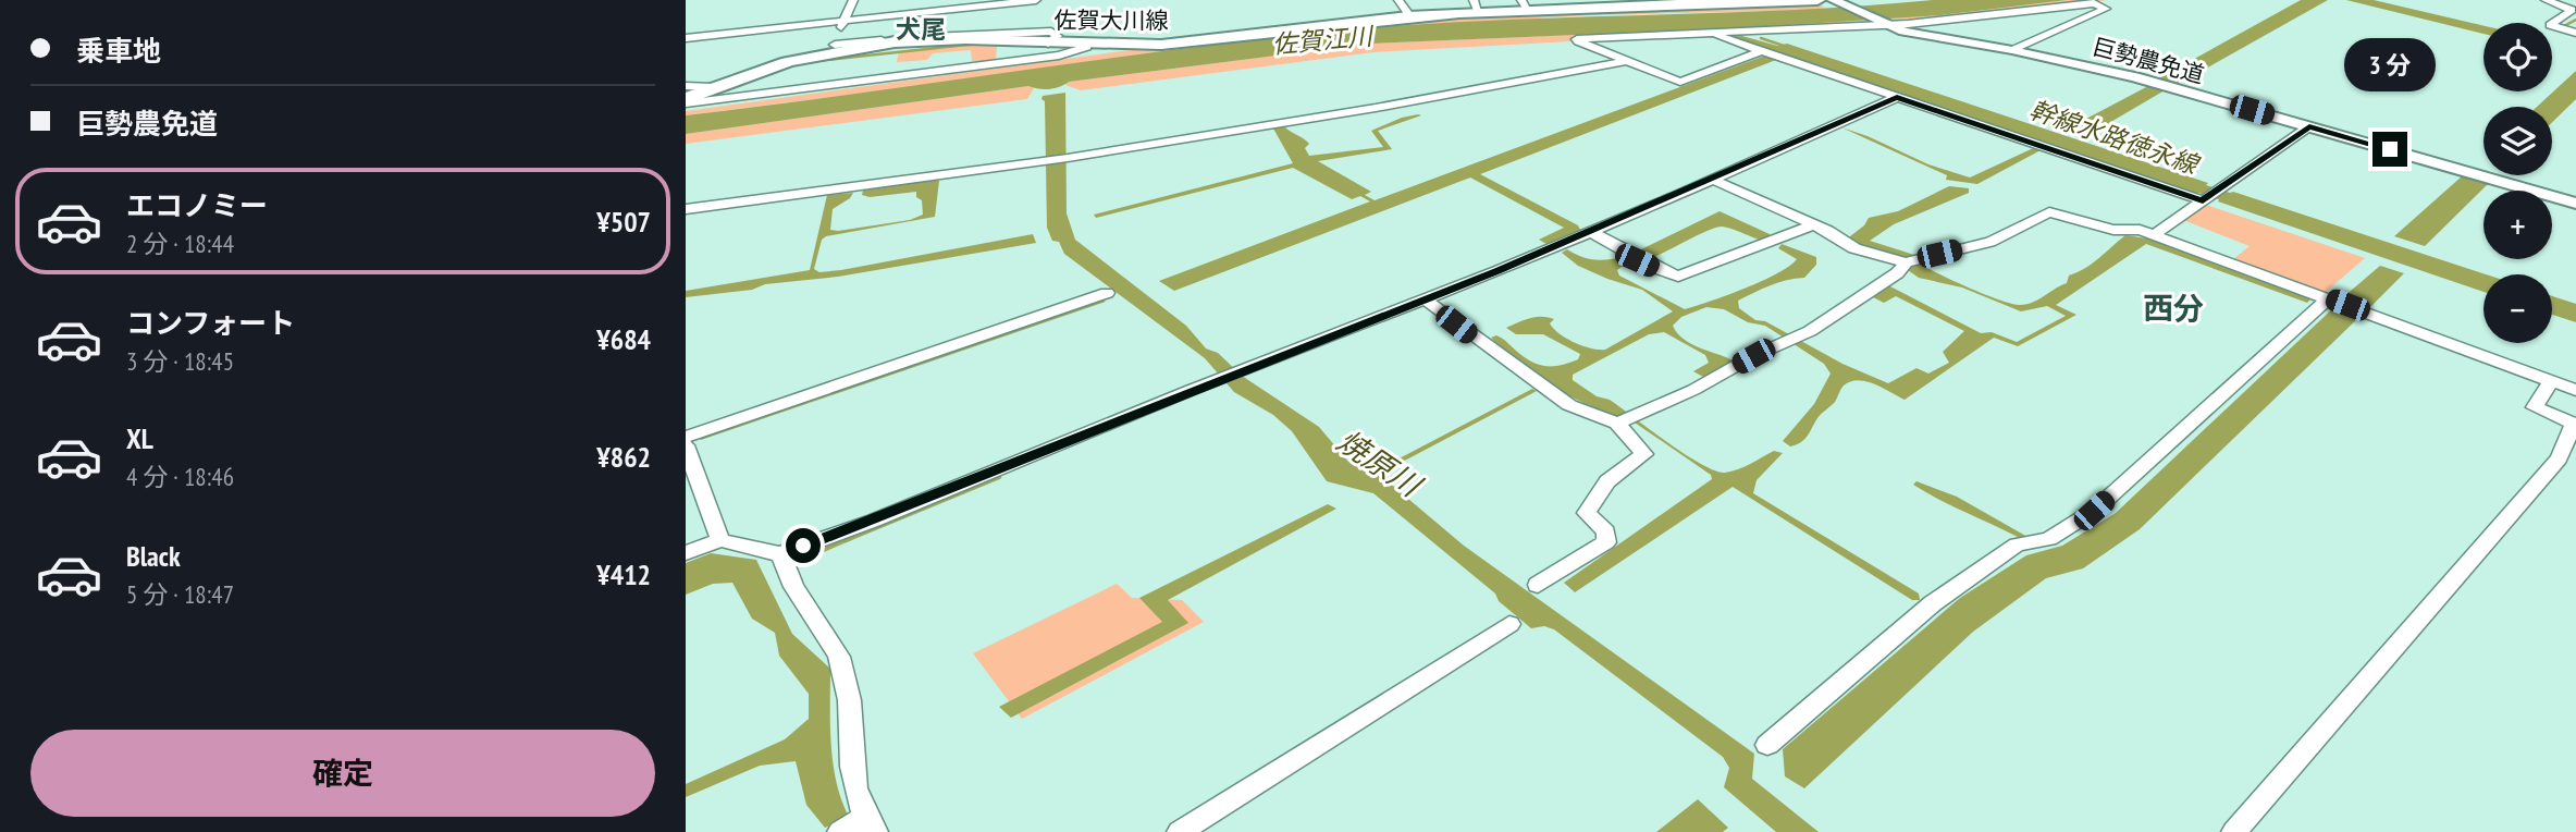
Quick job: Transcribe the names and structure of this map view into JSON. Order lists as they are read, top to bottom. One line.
{"streets":{"main road":["佐賀大川線"],"street":["巨勢農免道"]},"districts":["犬尾","西分"],"water":["佐賀江川","幹線水路徳永線","焼原川"],"page":{"banner":["乗車地","巨勢農免道"],"map_buttons":["+","−"],"bubble":"3 分","list":[{"name":"エコノミー","note":"2 分 · 18:44","value":"¥507"},{"name":"コンフォート","note":"3 分 · 18:45","value":"¥684"},{"name":"XL","note":"4 分 · 18:46","value":"¥862"},{"name":"Black","note":"5 分 · 18:47","value":"¥412"}],"buttons":"確定"}}
